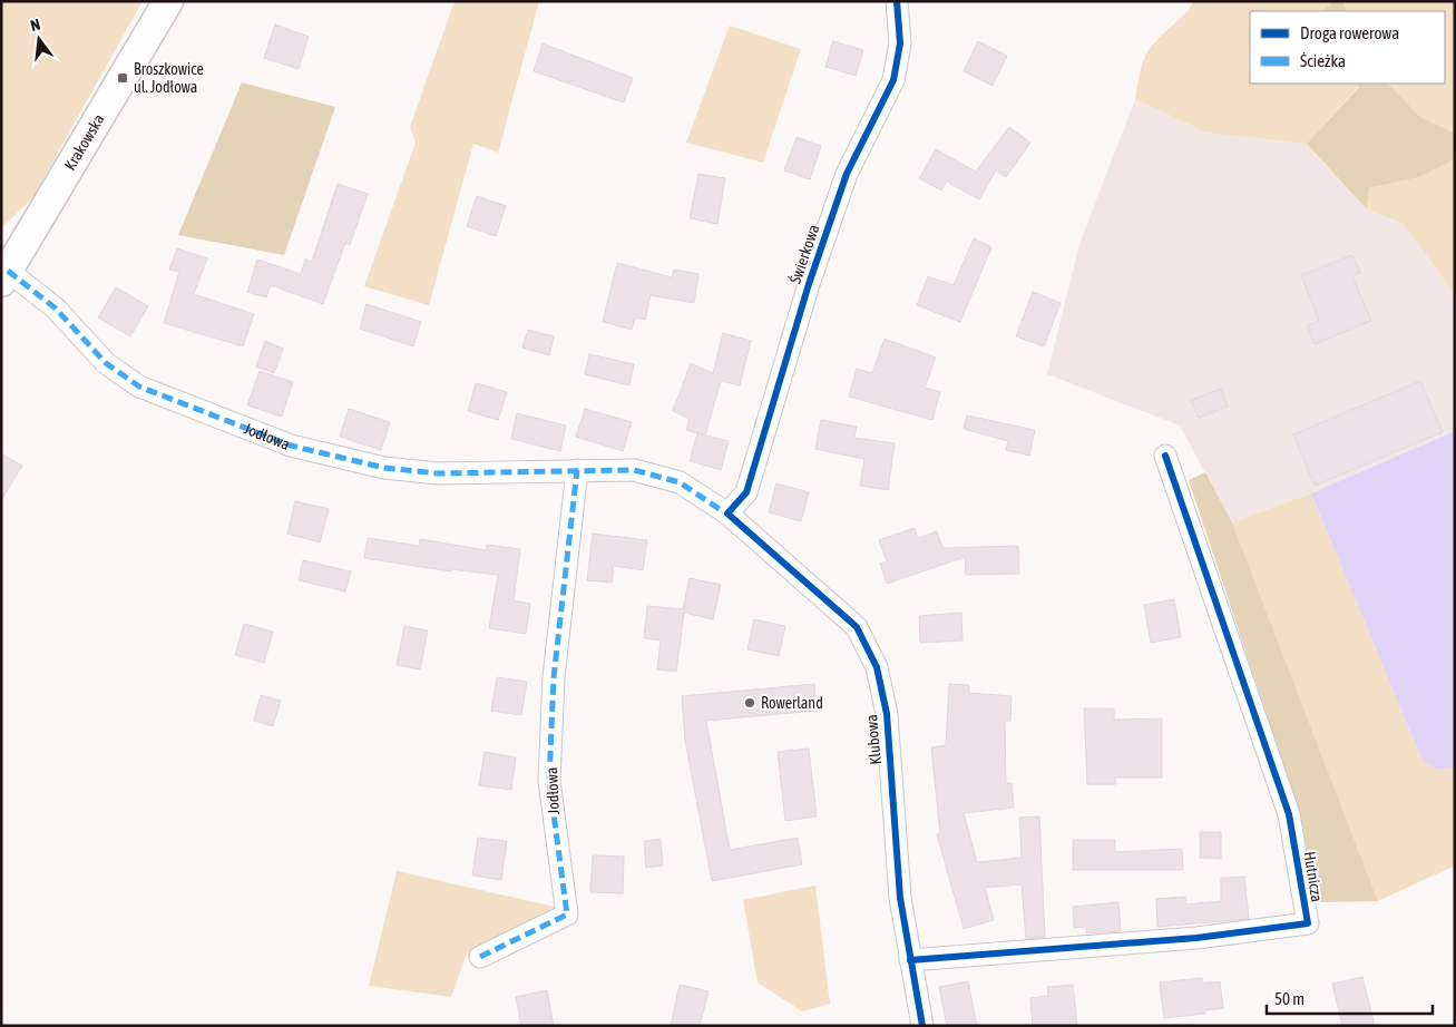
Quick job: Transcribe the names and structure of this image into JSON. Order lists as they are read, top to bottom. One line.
{"streets":{"street":["Krakowska","Świerkowa","Jodłowa","Klubowa","Hutnicza"]},"crossings":[["Krakowska","Jodłowa"],["Świerkowa","Jodłowa"],["Świerkowa","Klubowa"],["Jodłowa","Klubowa"],["Klubowa","Hutnicza"]],"places":{"transit":["Broszkowice ul. Jodłowa"],"other":["Rowerland"]},"legend":["Droga rowerowa","Ścieżka"],"scale_bar":"50 m","north":"top"}
